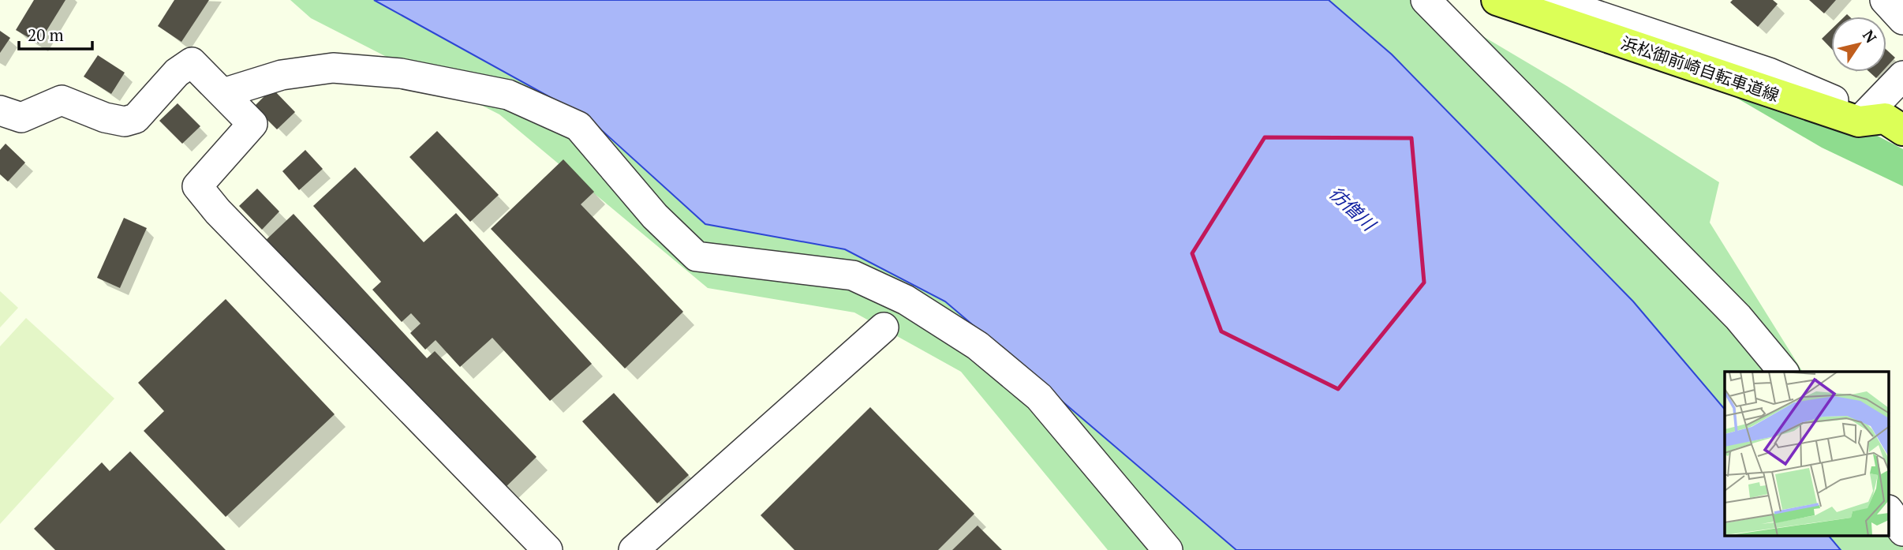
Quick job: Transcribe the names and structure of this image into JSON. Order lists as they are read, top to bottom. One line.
{"streets":{"main road":["浜松御前崎自転車道線"]},"water":["彷僧川"],"scale_bar":"20 m","north":"top right"}
